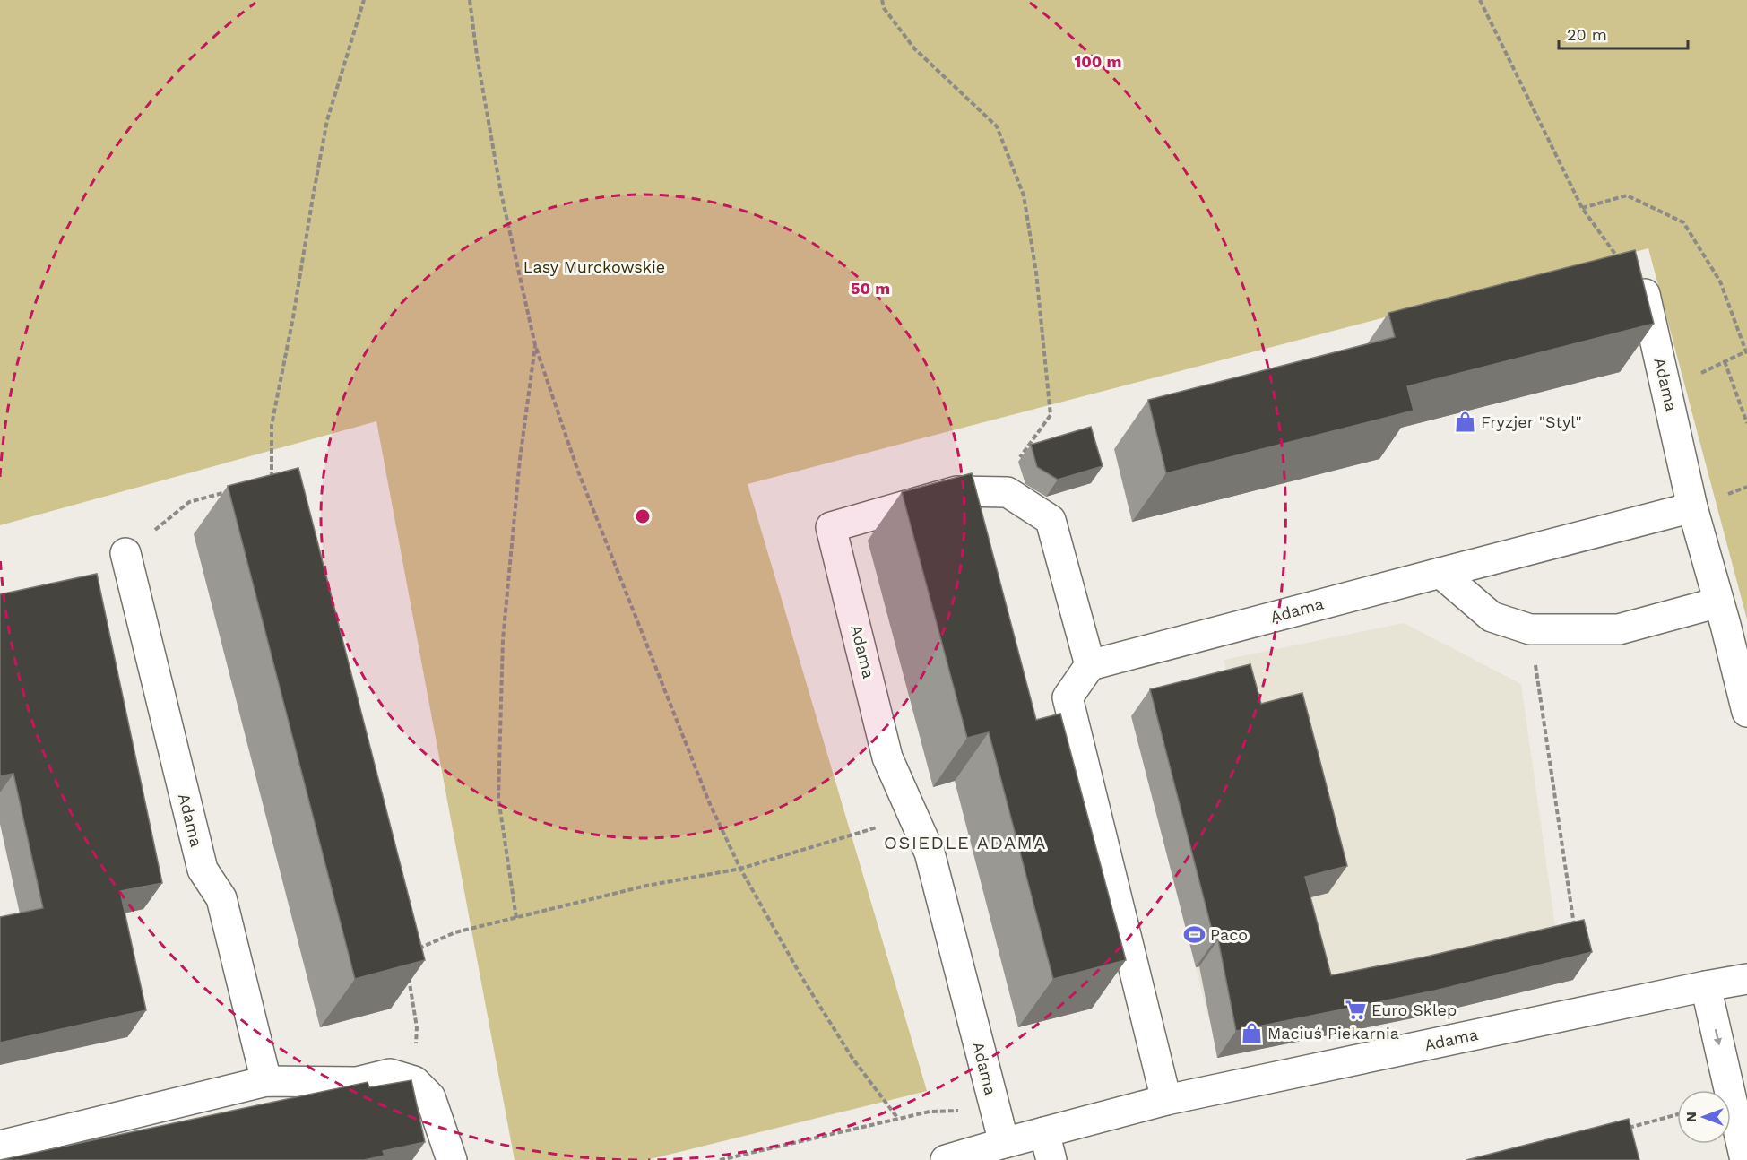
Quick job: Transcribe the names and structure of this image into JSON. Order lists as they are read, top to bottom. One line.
{"streets":{"street":["Adama"]},"districts":["OSIEDLE ADAMA"],"parks":["Lasy Murckowskie"],"places":{"shop":["Fryzjer \"Styl\"","Maciuś Piekarnia"],"sports":["Paco"],"supermarket":["Euro Sklep"]},"scale_bar":"20 m","north":"left","rings":["100 m","50 m"]}
